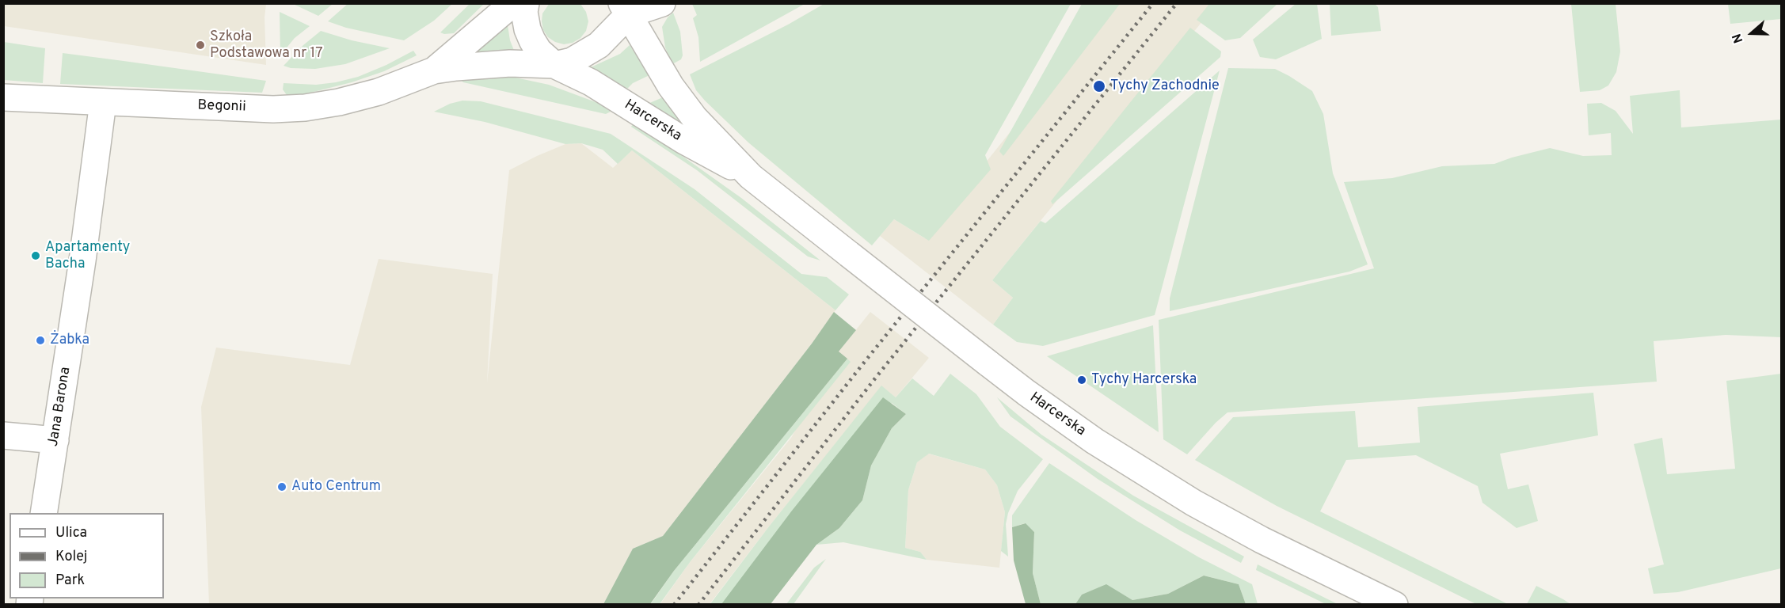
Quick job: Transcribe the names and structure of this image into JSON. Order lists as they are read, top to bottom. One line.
{"streets":{"street":["Begonii","Harcerska","Jana Barona"]},"crossings":[["Begonii","Harcerska"],["Begonii","Jana Barona"]],"places":["Szkoła Podstawowa nr 17","Tychy Zachodnie","Apartamenty Bacha","Żabka","Tychy Harcerska","Auto Centrum"],"legend":["Ulica","Kolej","Park"],"north":"left"}
